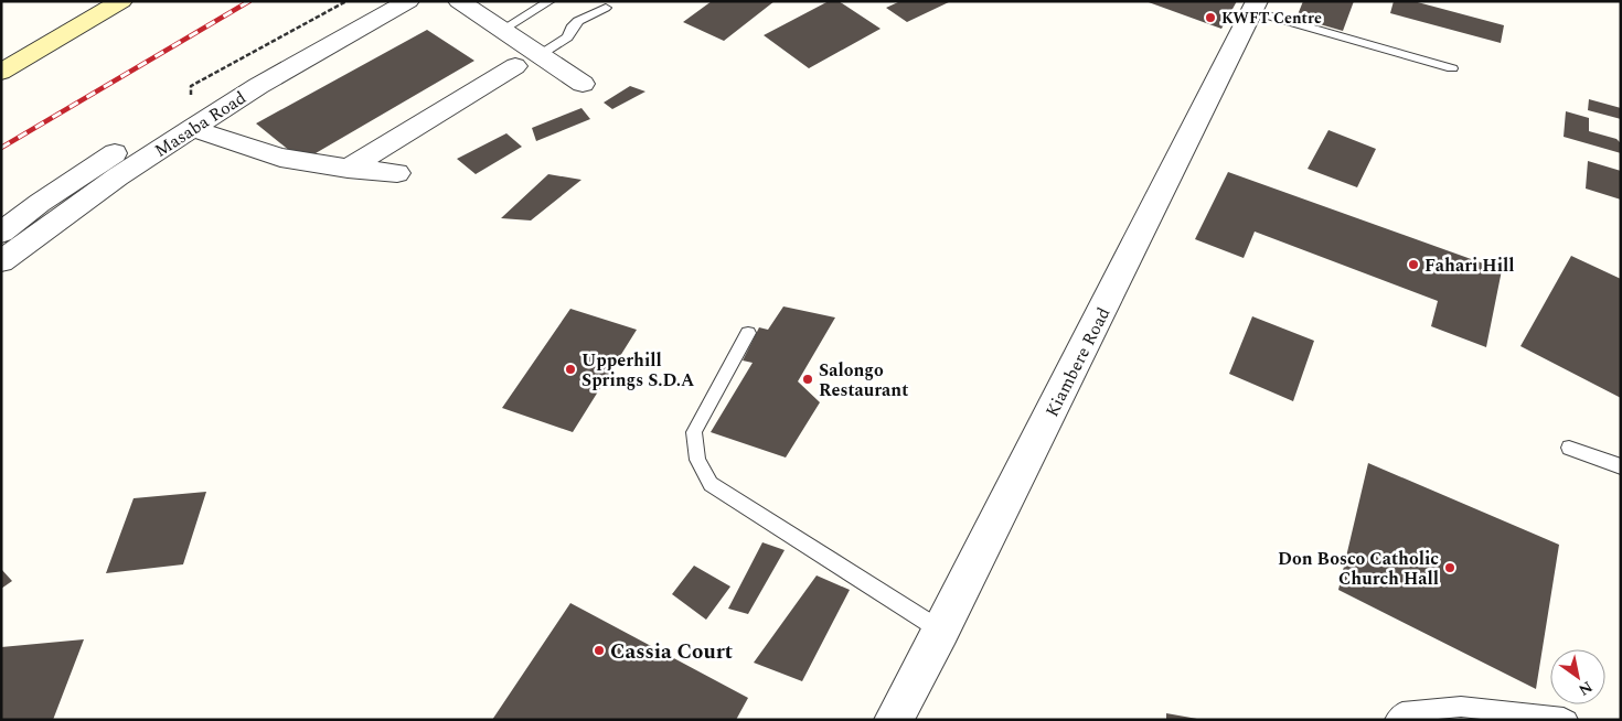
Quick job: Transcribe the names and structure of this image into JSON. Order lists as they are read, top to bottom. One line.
{"streets":{"street":["Masaba Road","Kiambere Road"]},"places":["KWFT Centre","Fahari Hill","Upperhill Springs S.D.A","Salongo Restaurant","Don Bosco Catholic Church Hall","Cassia Court"],"north":"bottom right"}
